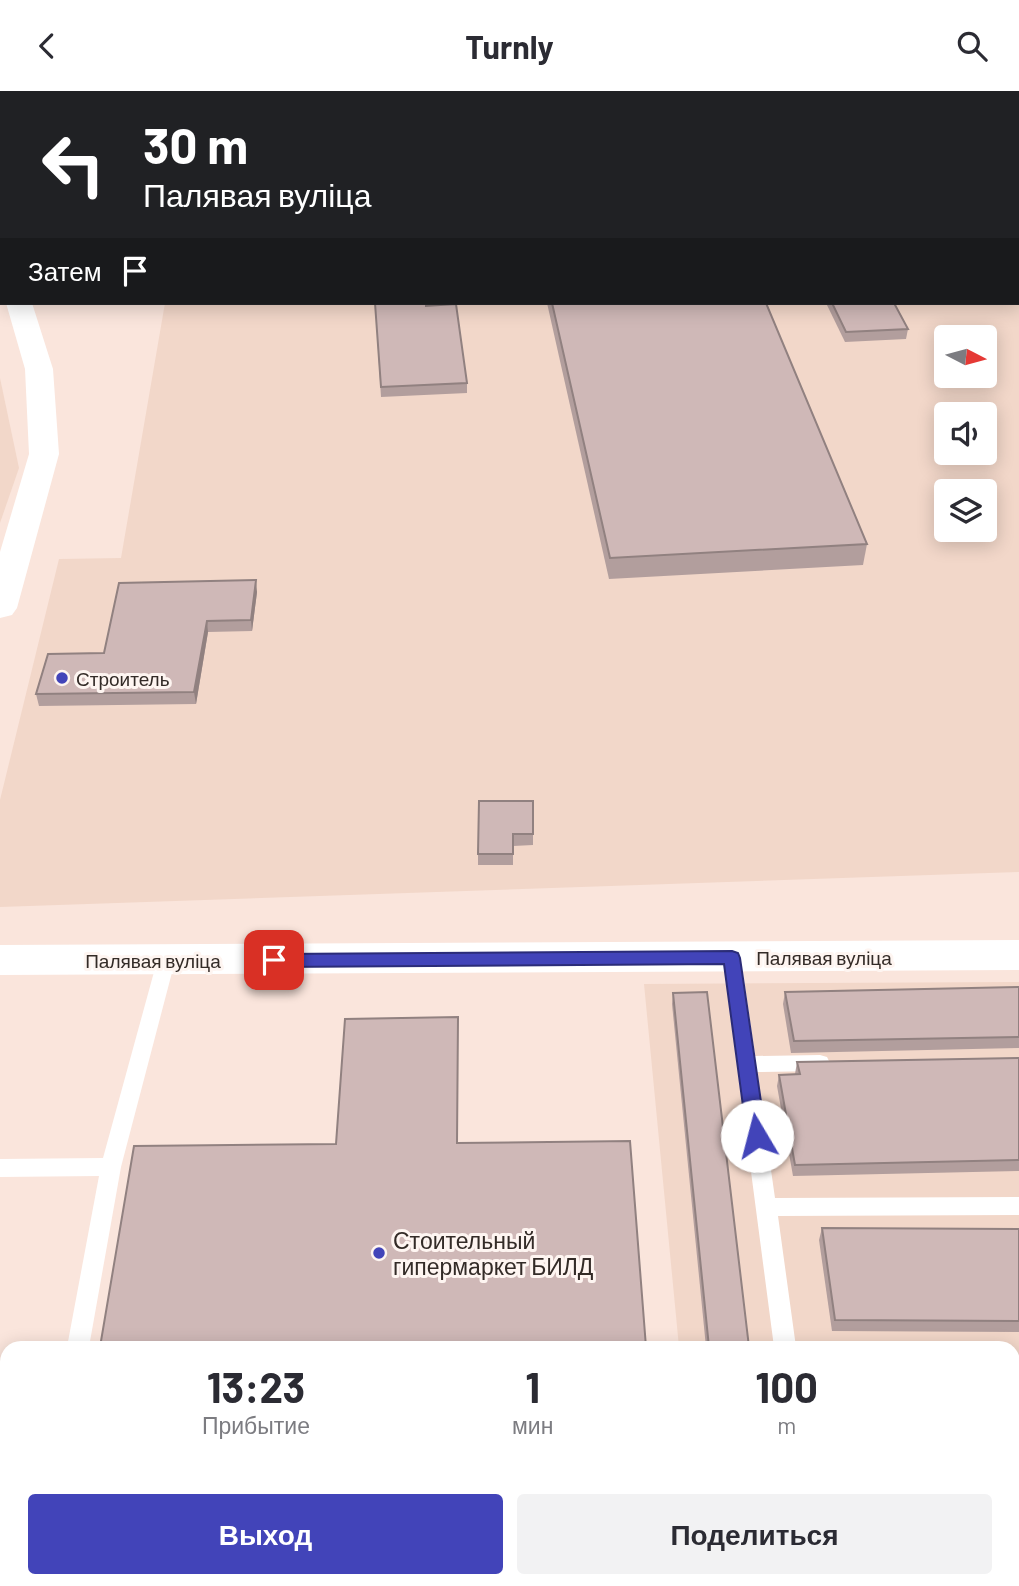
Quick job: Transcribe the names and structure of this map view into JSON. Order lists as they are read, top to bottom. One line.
{"streets":{"main road":["Палявая вуліца"]},"places":["Строитель","Стоительный гипермаркет БИЛД"],"north":"right","page":{"header":"Turnly","turn":["30 m","Палявая вуліца"],"then":"Затем","eta":["13:23","Прибытие","1","мин","100","m"],"buttons":["Выход","Поделиться"]}}
